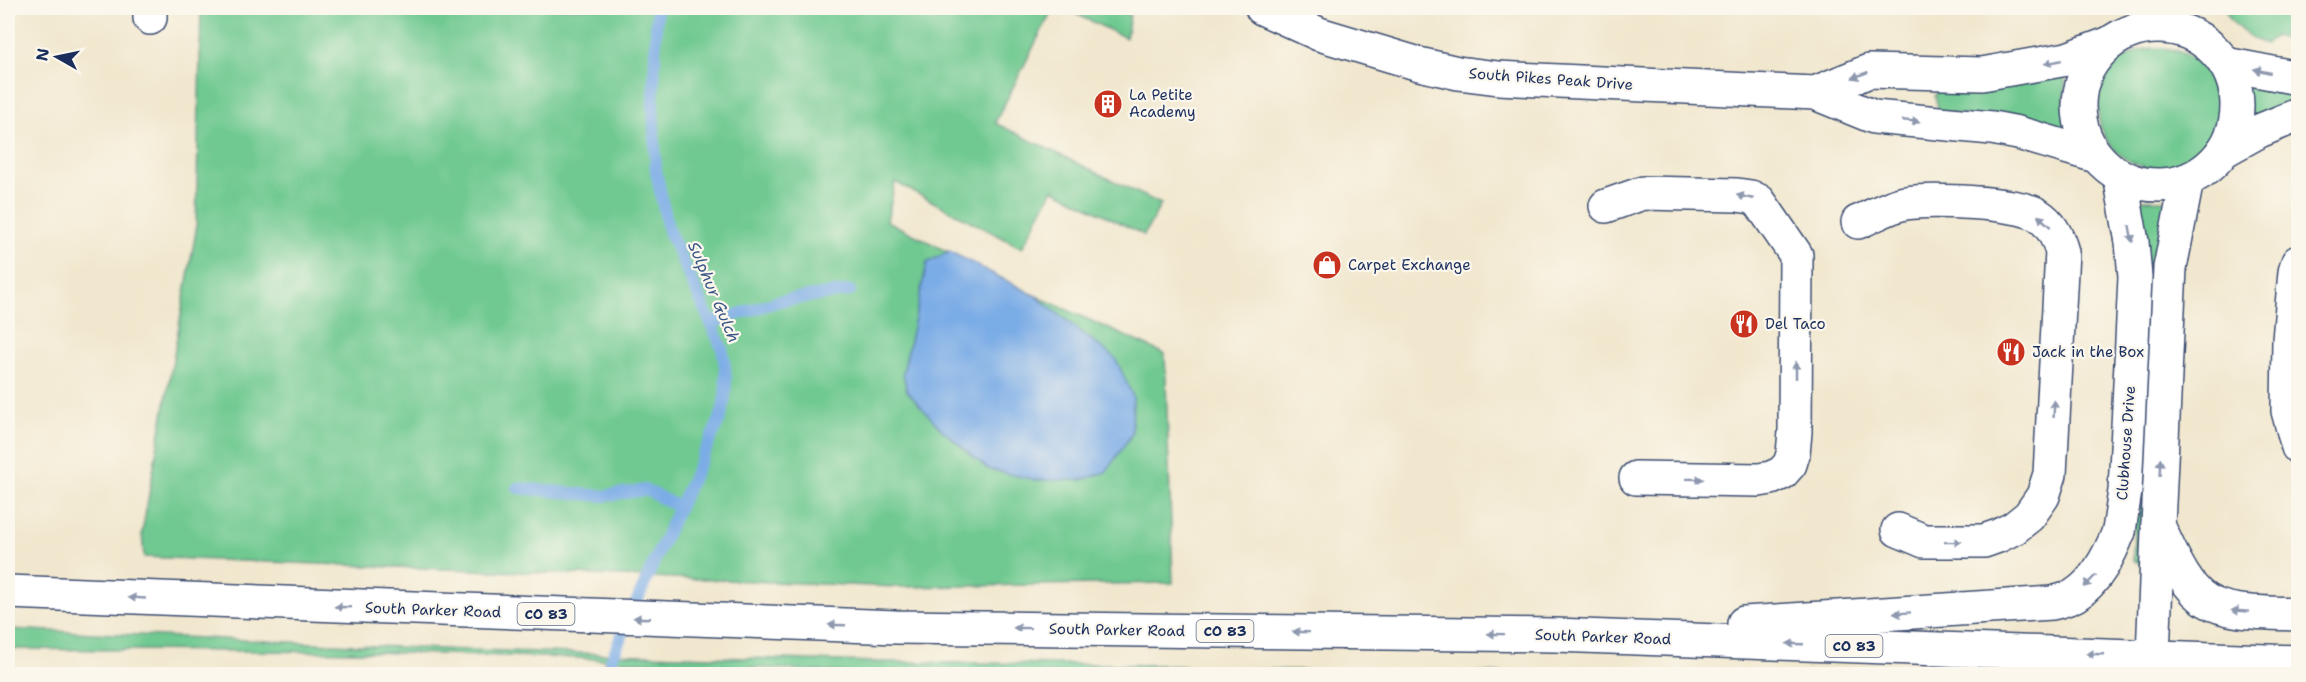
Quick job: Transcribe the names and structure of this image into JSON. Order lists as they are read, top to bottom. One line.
{"streets":{"main road":["South Pikes Peak Drive","Clubhouse Drive","South Parker Road","CO 83"]},"crossings":[["South Pikes Peak Drive","Clubhouse Drive"],["Clubhouse Drive","South Parker Road"]],"one_way":["South Parker Road"],"water":["Sulphur Gulch"],"places":{"building":["La Petite Academy"],"shop":["Carpet Exchange"],"restaurant":["Del Taco","Jack in the Box"]},"north":"left"}
